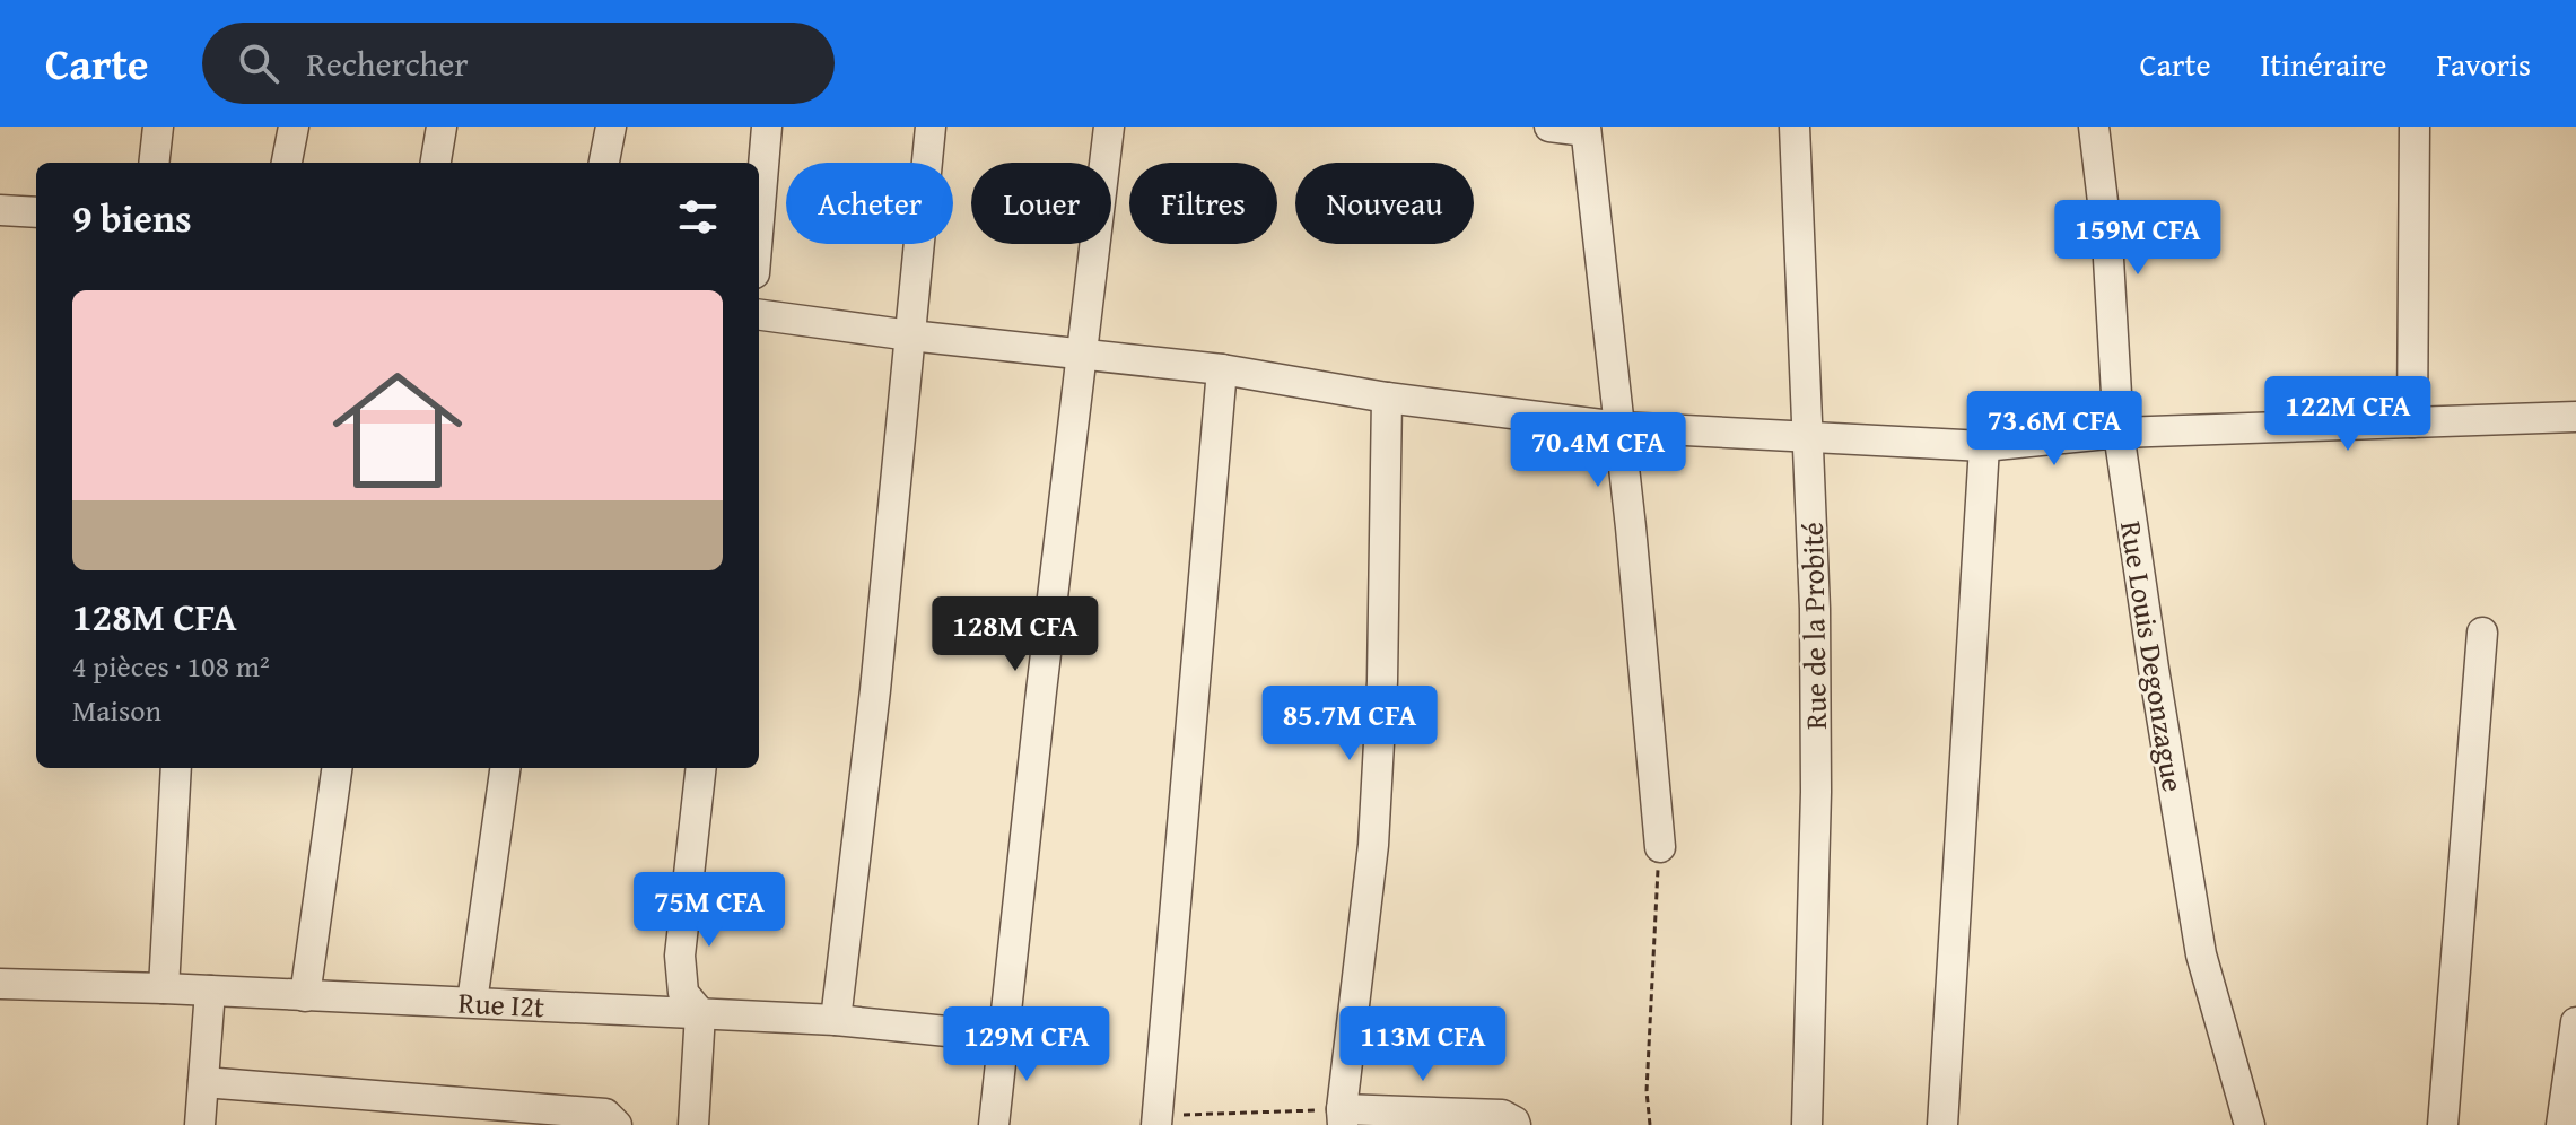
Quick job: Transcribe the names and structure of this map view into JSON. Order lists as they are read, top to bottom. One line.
{"streets":{"street":["Rue de la Probité","Rue Louis Degonzague","Rue I2t"]},"page":{"header":"Carte","search":"Rechercher","nav":["Carte","Itinéraire","Favoris"],"chip":["Acheter","Louer","Filtres","Nouveau"],"heading":"9 biens","price":["159M CFA","122M CFA","73.6M CFA","70.4M CFA","128M CFA","85.7M CFA","75M CFA","129M CFA","113M CFA"],"list":[{"name":"128M CFA","note":"4 pièces · 108 m² · Maison"}]}}
